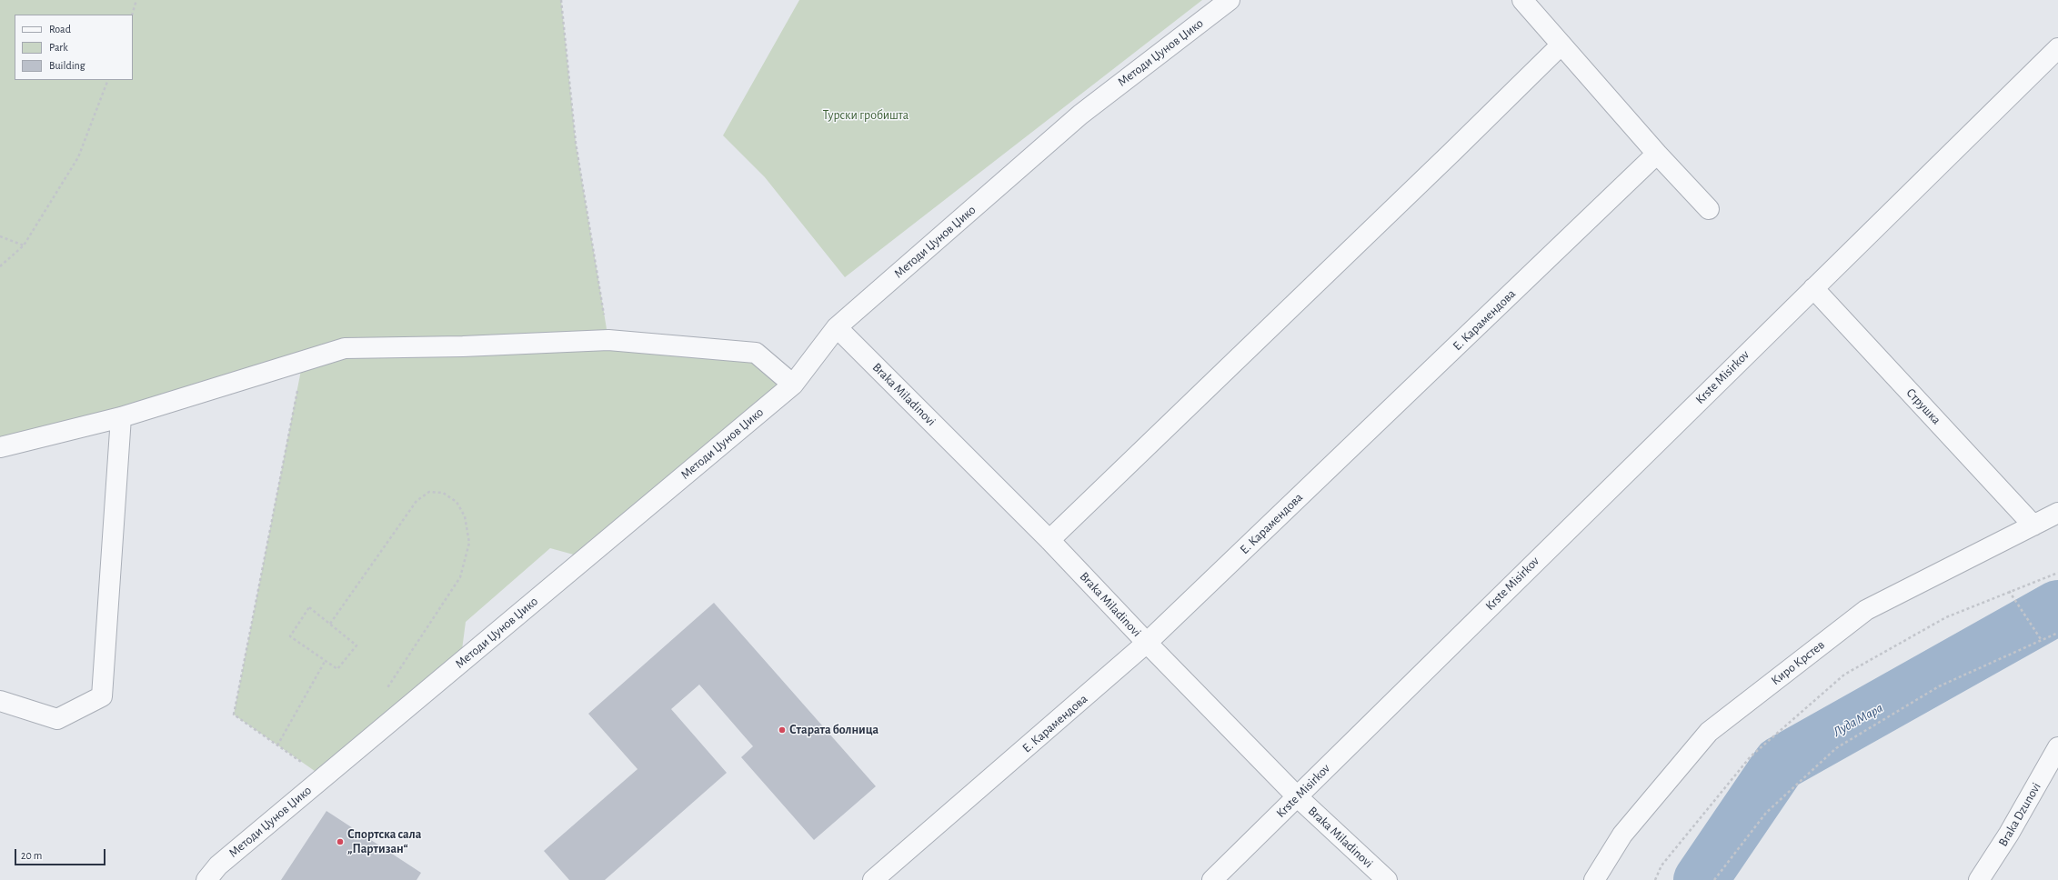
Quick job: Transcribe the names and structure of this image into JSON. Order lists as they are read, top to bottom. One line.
{"streets":{"street":["Методи Џунов Џико","Е. Карамендова","Krste Misirkov","Braka Miladinovi","Струшка","Киро Крстев","Braka Dzunovi"]},"crossings":[["Методи Џунов Џико","Braka Miladinovi"],["Е. Карамендова","Braka Miladinovi"],["Krste Misirkov","Braka Miladinovi"],["Krste Misirkov","Струшка"],["Струшка","Киро Крстев"]],"water":["Луда Мара"],"parks":["Турски гробишта"],"places":["Старата болница","Спортска сала „Партизан“"],"legend":["Road","Park","Building"],"scale_bar":"20 m"}
